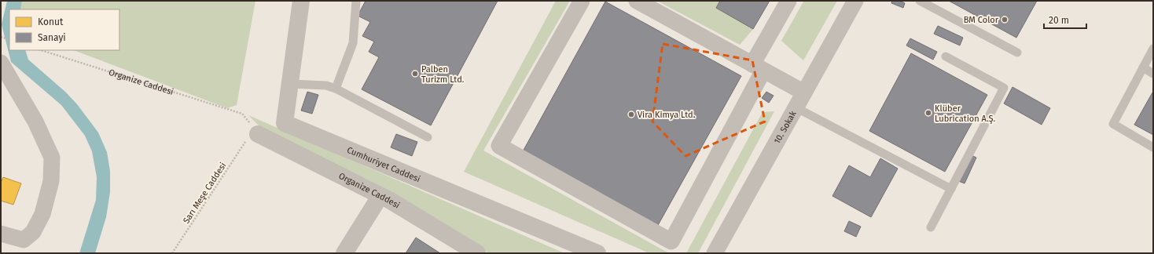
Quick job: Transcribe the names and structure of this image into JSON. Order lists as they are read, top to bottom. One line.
{"streets":{"street":["Organize Caddesi","10. Sokak","Cumhuriyet Caddesi"],"path":["Sarı Meşe Caddesi"]},"crossings":[["Organize Caddesi","Sarı Meşe Caddesi"]],"places":["BM Color","Palben Turizm Ltd.","Klüber Lubrication A.Ş.","Vira Kimya Ltd."],"legend":["Konut","Sanayi"],"scale_bar":"20 m"}
